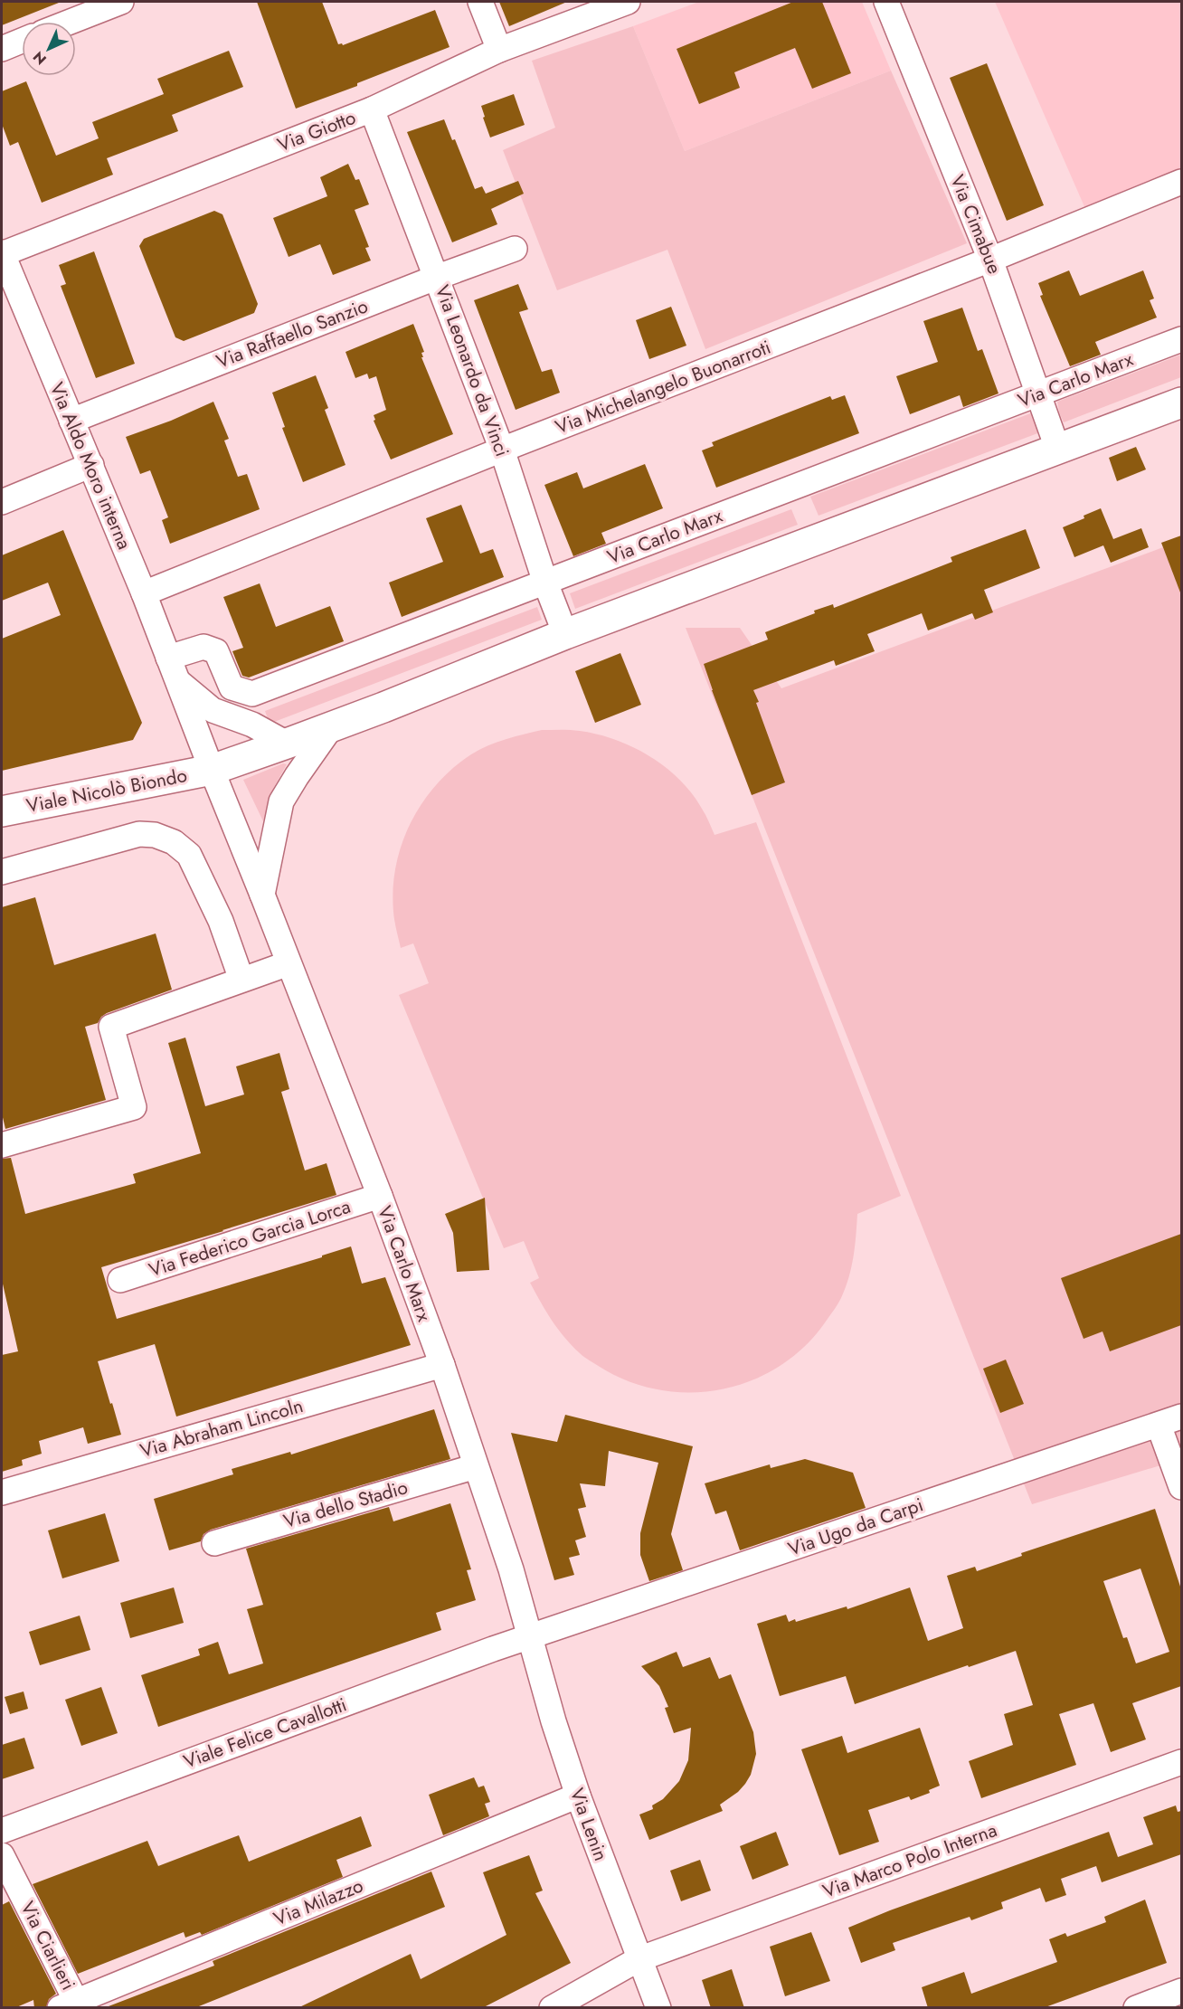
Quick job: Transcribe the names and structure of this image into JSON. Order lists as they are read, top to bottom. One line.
{"streets":{"main road":["Viale Nicolò Biondo"],"street":["Via Giotto","Via Cimabue","Via Raffaello Sanzio","Via Leonardo da Vinci","Via Carlo Marx","Via Michelangelo Buonarroti","Via Aldo Moro interna","Via Federico Garcia Lorca","Via Abraham Lincoln","Via dello Stadio","Via Ugo da Carpi","Viale Felice Cavallotti","Via Lenin","Via Marco Polo Interna","Via Milazzo","Via Ciarlieri"]},"crossings":[["Via Giotto","Via Leonardo da Vinci"],["Via Giotto","Via Aldo Moro interna"],["Via Cimabue","Via Carlo Marx"],["Via Cimabue","Via Michelangelo Buonarroti"],["Via Raffaello Sanzio","Via Leonardo da Vinci"],["Via Raffaello Sanzio","Via Aldo Moro interna"],["Via Leonardo da Vinci","Via Carlo Marx"],["Via Leonardo da Vinci","Via Michelangelo Buonarroti"],["Via Carlo Marx","Via Aldo Moro interna"],["Via Carlo Marx","Via Federico Garcia Lorca"],["Via Carlo Marx","Via Abraham Lincoln"],["Via Carlo Marx","Via dello Stadio"],["Via Carlo Marx","Via Ugo da Carpi"],["Via Carlo Marx","Viale Felice Cavallotti"],["Via Carlo Marx","Via Lenin"],["Via Michelangelo Buonarroti","Via Aldo Moro interna"],["Via Aldo Moro interna","Viale Nicolò Biondo"],["Via Ugo da Carpi","Viale Felice Cavallotti"],["Via Ugo da Carpi","Via Lenin"],["Viale Felice Cavallotti","Via Lenin"],["Via Lenin","Via Marco Polo Interna"],["Via Lenin","Via Milazzo"],["Via Milazzo","Via Ciarlieri"]],"north":"bottom left"}
